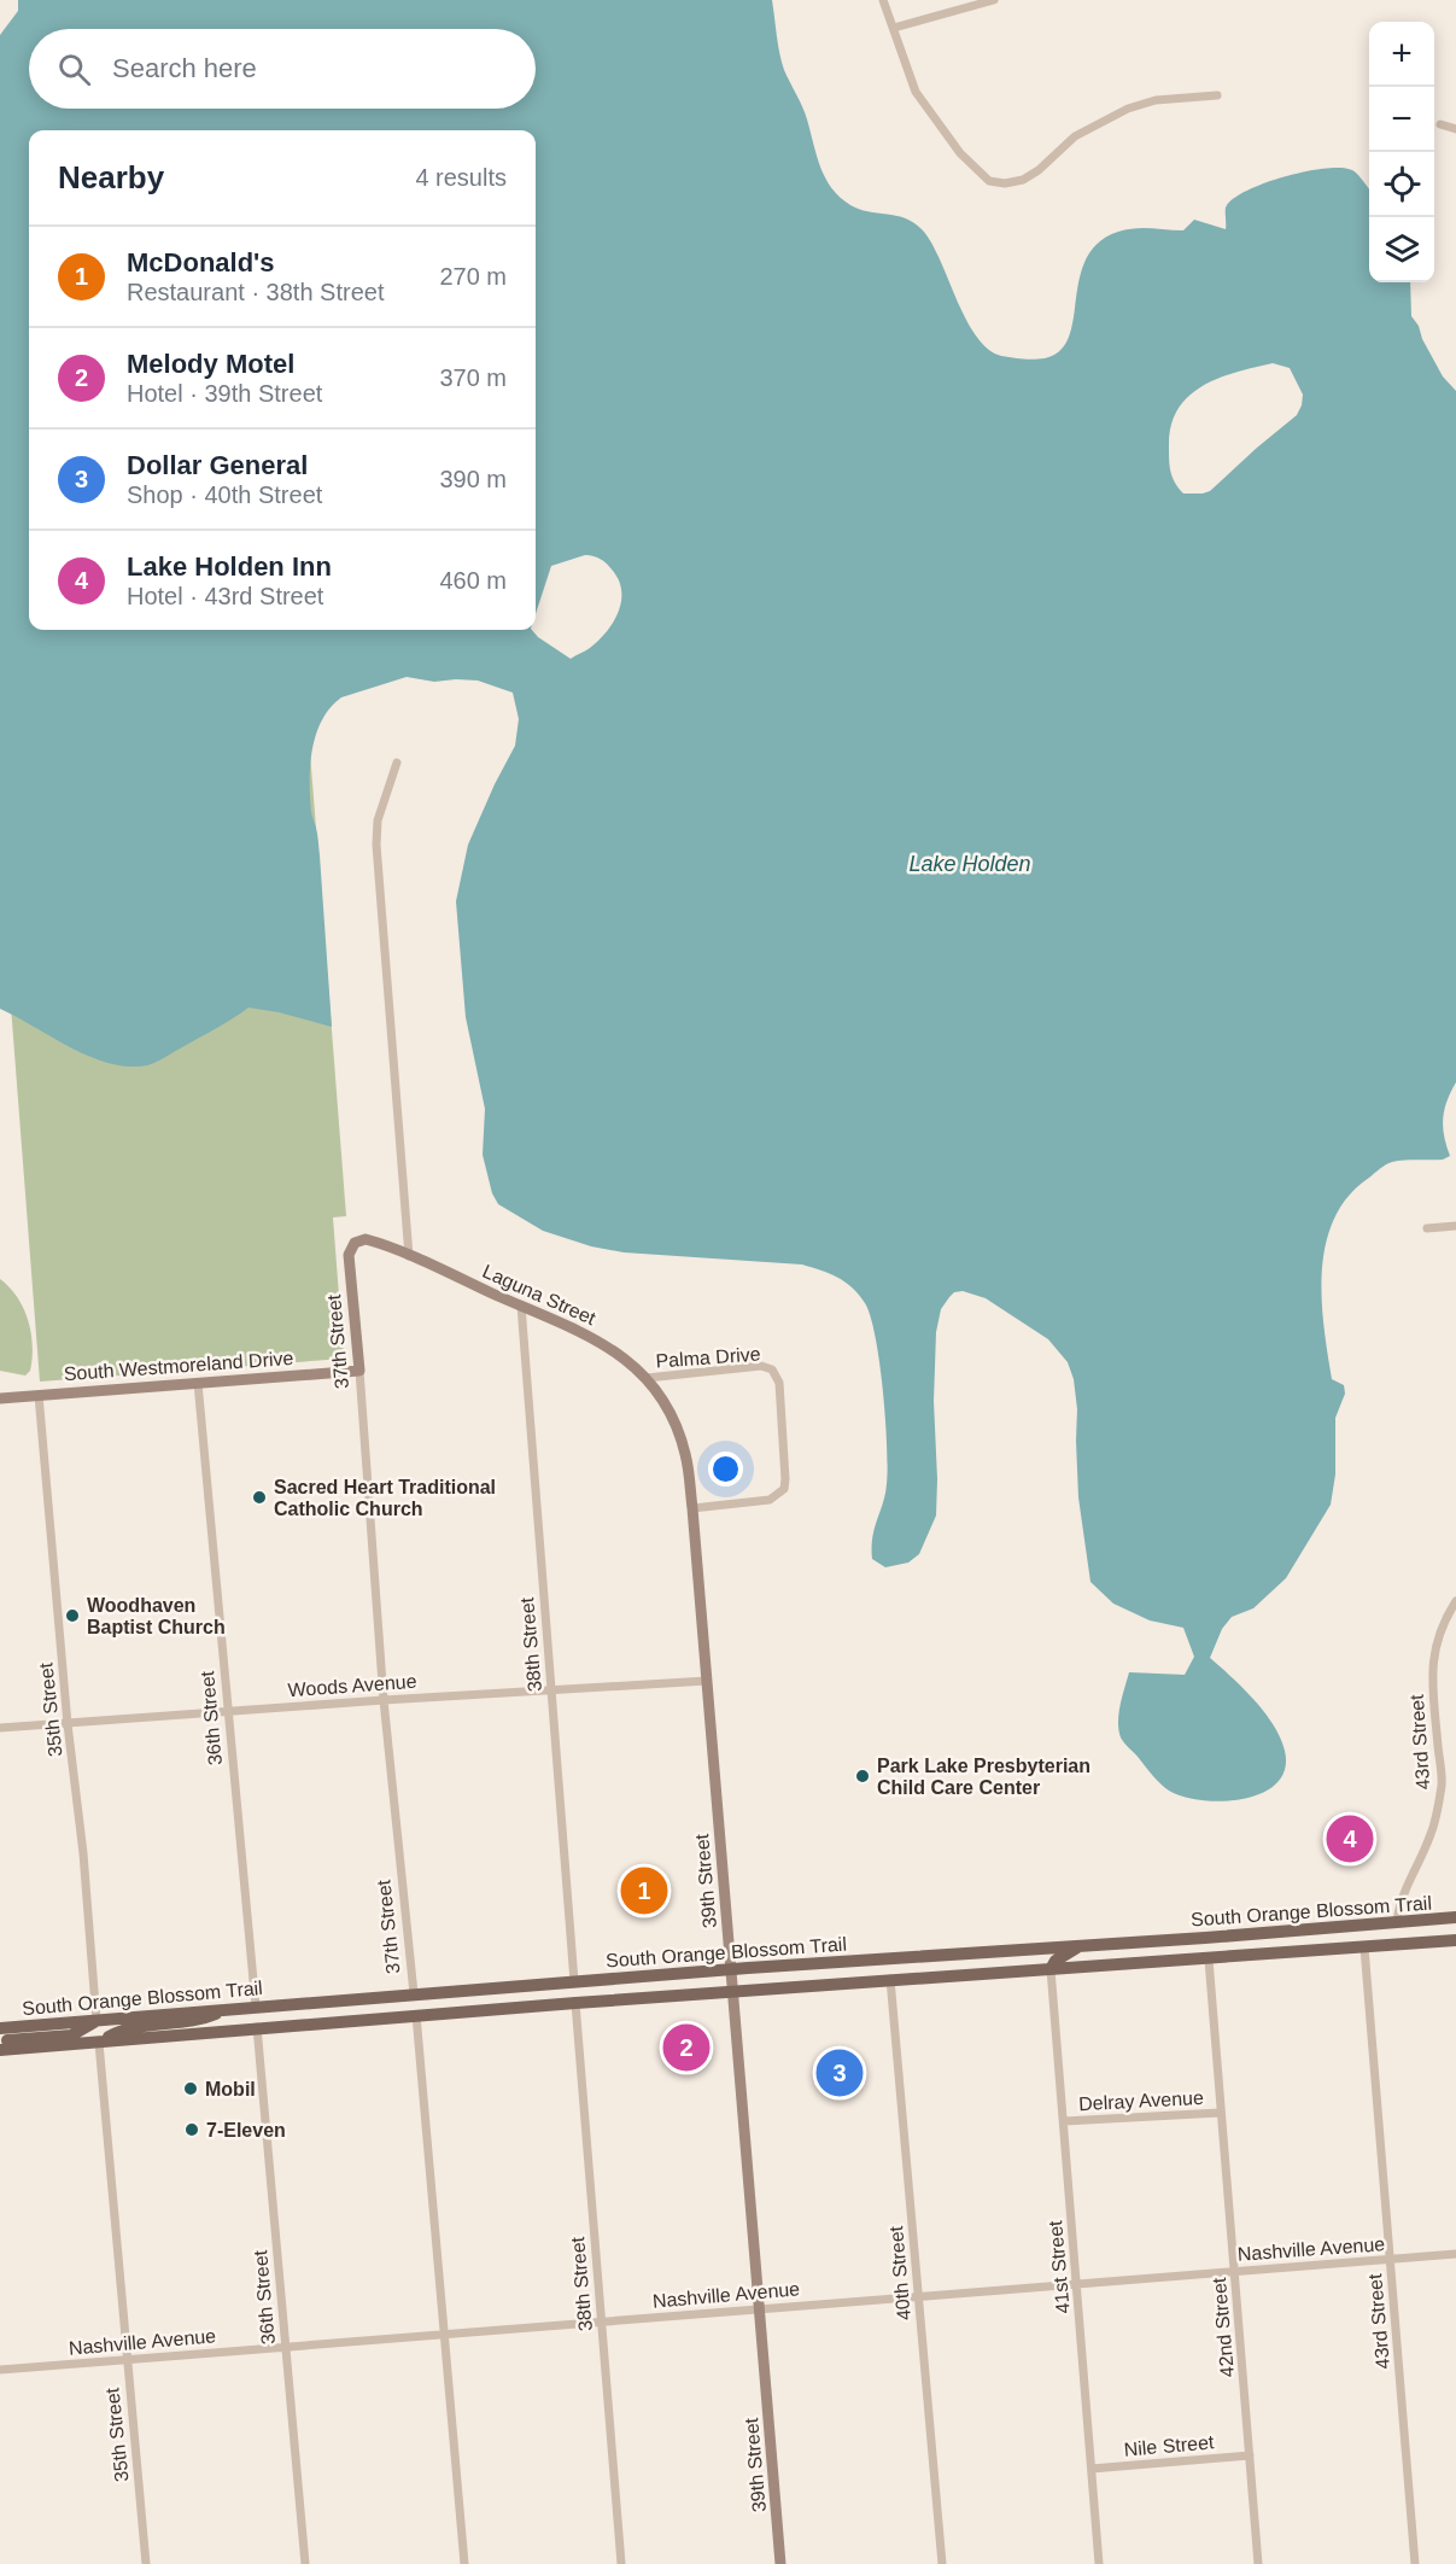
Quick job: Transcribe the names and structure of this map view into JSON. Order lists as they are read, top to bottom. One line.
{"streets":{"main road":["South Orange Blossom Trail"],"street":["Laguna Street","37th Street","Palma Drive","South Westmoreland Drive","38th Street","Woods Avenue","35th Street","36th Street","43rd Street","39th Street","Delray Avenue","Nashville Avenue","41st Street","40th Street","42nd Street","Nile Street"]},"crossings":[["Laguna Street","37th Street"],["Laguna Street","Palma Drive"],["Laguna Street","38th Street"],["Laguna Street","39th Street"],["37th Street","South Westmoreland Drive"],["37th Street","Woods Avenue"],["37th Street","South Orange Blossom Trail"],["Palma Drive","39th Street"],["South Westmoreland Drive","35th Street"],["South Westmoreland Drive","36th Street"],["38th Street","Woods Avenue"],["38th Street","South Orange Blossom Trail"],["38th Street","Nashville Avenue"],["Woods Avenue","35th Street"],["Woods Avenue","36th Street"],["Woods Avenue","39th Street"],["35th Street","South Orange Blossom Trail"],["35th Street","Nashville Avenue"],["36th Street","South Orange Blossom Trail"],["36th Street","Nashville Avenue"],["43rd Street","South Orange Blossom Trail"],["43rd Street","Nashville Avenue"],["39th Street","South Orange Blossom Trail"],["39th Street","Nashville Avenue"],["South Orange Blossom Trail","41st Street"],["South Orange Blossom Trail","40th Street"],["South Orange Blossom Trail","42nd Street"],["Delray Avenue","41st Street"],["Delray Avenue","42nd Street"],["Nashville Avenue","41st Street"],["Nashville Avenue","40th Street"],["Nashville Avenue","42nd Street"],["41st Street","Nile Street"],["42nd Street","Nile Street"]],"water":["Lake Holden"],"places":["Sacred Heart Traditional Catholic Church","Woodhaven Baptist Church","Park Lake Presbyterian Child Care Center","Mobil","7-Eleven"],"page":{"map_buttons":["+","−"],"search":"Search here","heading":["Nearby","4 results"],"list":[{"mark":"1","name":"McDonald's","note":"Restaurant · 38th Street","value":"270 m"},{"mark":"2","name":"Melody Motel","note":"Hotel · 39th Street","value":"370 m"},{"mark":"3","name":"Dollar General","note":"Shop · 40th Street","value":"390 m"},{"mark":"4","name":"Lake Holden Inn","note":"Hotel · 43rd Street","value":"460 m"}],"pins":["4","1","2","3"]}}
